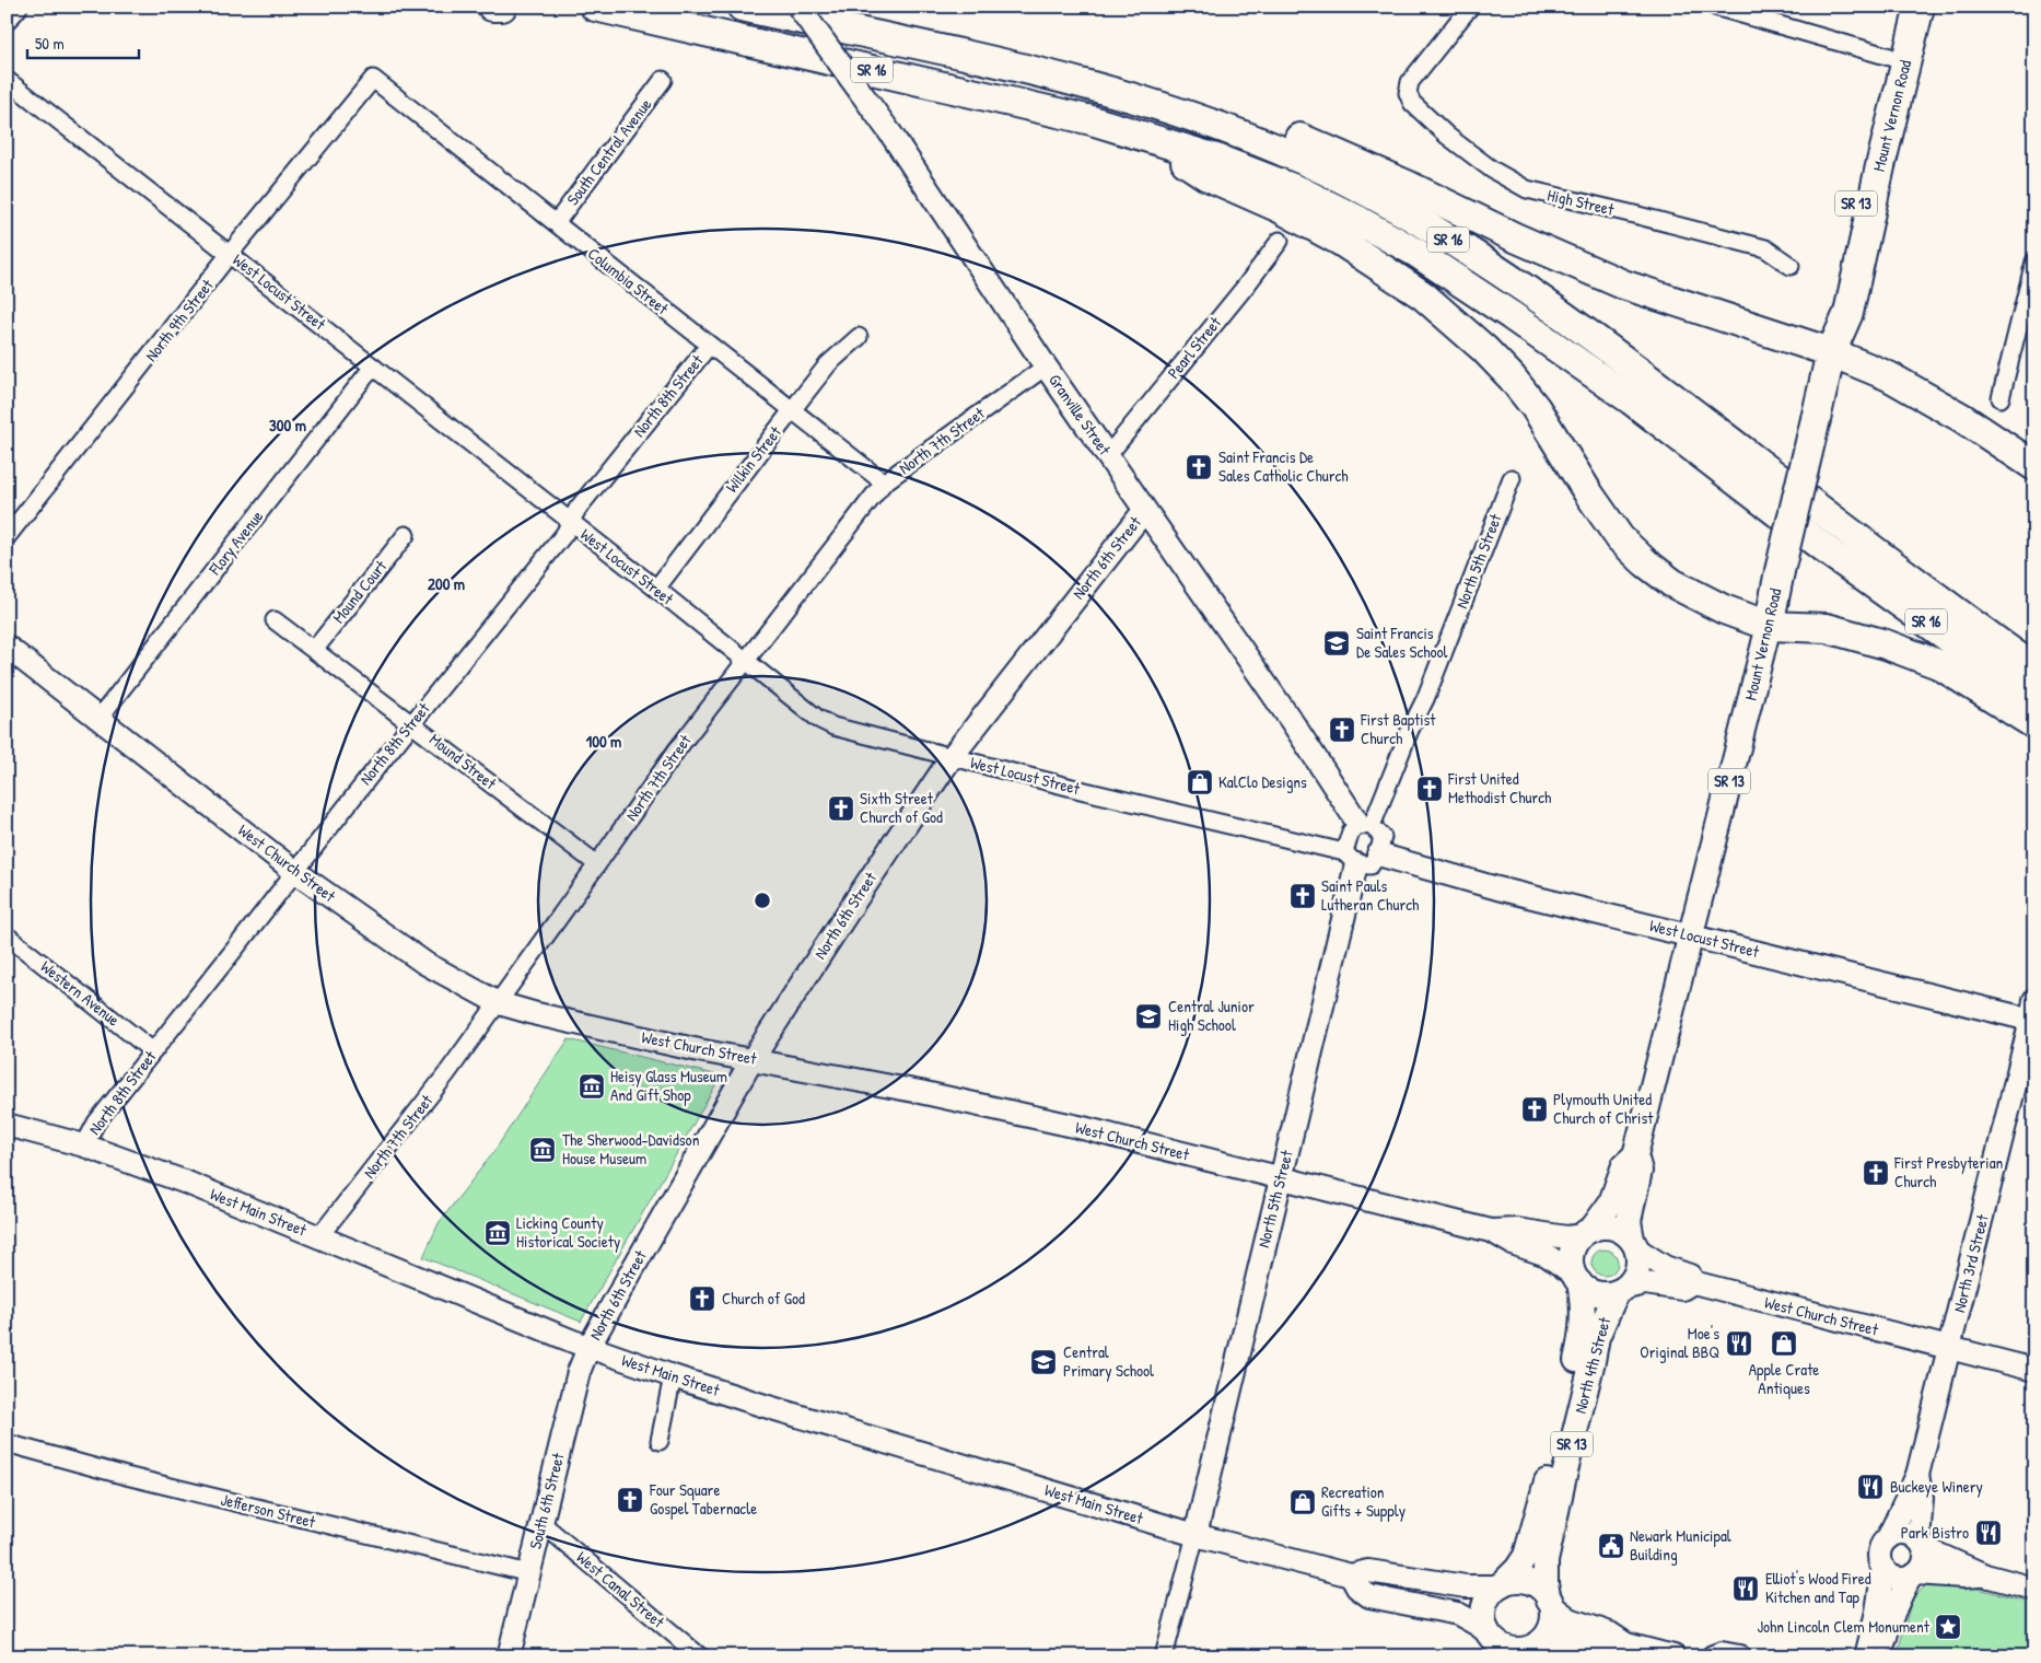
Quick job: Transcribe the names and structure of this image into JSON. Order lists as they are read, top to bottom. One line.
{"streets":{"highway":["SR 16","Mount Vernon Road","SR 13"],"main road":["North 4th Street"],"street":["South Central Avenue","High Street","Columbia Street","West Locust Street","North 9th Street","Pearl Street","North 8th Street","Granville Street","North 7th Street","Wilkin Street","Flory Avenue","North 6th Street","North 5th Street","Mound Court","Mound Street","West Church Street","Western Avenue","West Main Street","North 3rd Street","South 6th Street","Jefferson Street","West Canal Street"]},"crossings":[["Mount Vernon Road","SR 13"],["Mount Vernon Road","West Locust Street"],["South Central Avenue","Columbia Street"],["SR 13","West Locust Street"],["SR 13","West Church Street"],["SR 13","North 4th Street"],["Columbia Street","North 9th Street"],["Columbia Street","North 8th Street"],["Columbia Street","North 7th Street"],["Columbia Street","Wilkin Street"],["West Locust Street","North 9th Street"],["West Locust Street","North 8th Street"],["West Locust Street","Granville Street"],["West Locust Street","North 7th Street"],["West Locust Street","Wilkin Street"],["West Locust Street","Flory Avenue"],["West Locust Street","North 6th Street"],["West Locust Street","North 5th Street"],["West Locust Street","North 3rd Street"],["Pearl Street","Granville Street"],["North 8th Street","Mound Street"],["North 8th Street","West Church Street"],["North 8th Street","Western Avenue"],["North 8th Street","West Main Street"],["Granville Street","North 7th Street"],["Granville Street","North 6th Street"],["Granville Street","North 5th Street"],["North 7th Street","Mound Street"],["North 7th Street","West Church Street"],["North 7th Street","West Main Street"],["Flory Avenue","West Church Street"],["North 6th Street","West Church Street"],["North 6th Street","West Main Street"],["North 6th Street","South 6th Street"],["North 5th Street","West Church Street"],["North 5th Street","West Main Street"],["Mound Court","Mound Street"],["West Church Street","North 3rd Street"],["West Church Street","North 4th Street"],["West Main Street","South 6th Street"],["South 6th Street","Jefferson Street"],["South 6th Street","West Canal Street"]],"places":{"church":["Saint Francis De Sales Catholic Church","First Baptist Church","First United Methodist Church","Sixth Street Church of God","Saint Pauls Lutheran Church","Plymouth United Church of Christ","First Presbyterian Church","Church of God","Four Square Gospel Tabernacle"],"school or university":["Saint Francis De Sales School","Central Junior High School","Central Primary School"],"shop":["KalClo Designs","Apple Crate Antiques","Recreation Gifts + Supply"],"museum":["Heisy Glass Museum And Gift Shop","The Sherwood-Davidson House Museum","Licking County Historical Society"],"restaurant":["Moe's Original BBQ","Buckeye Winery","Park Bistro","Elliot's Wood Fired Kitchen and Tap"],"public building":["Newark Municipal Building"],"place":["John Lincoln Clem Monument"]},"scale_bar":"50 m","rings":["300 m","200 m","100 m"]}
